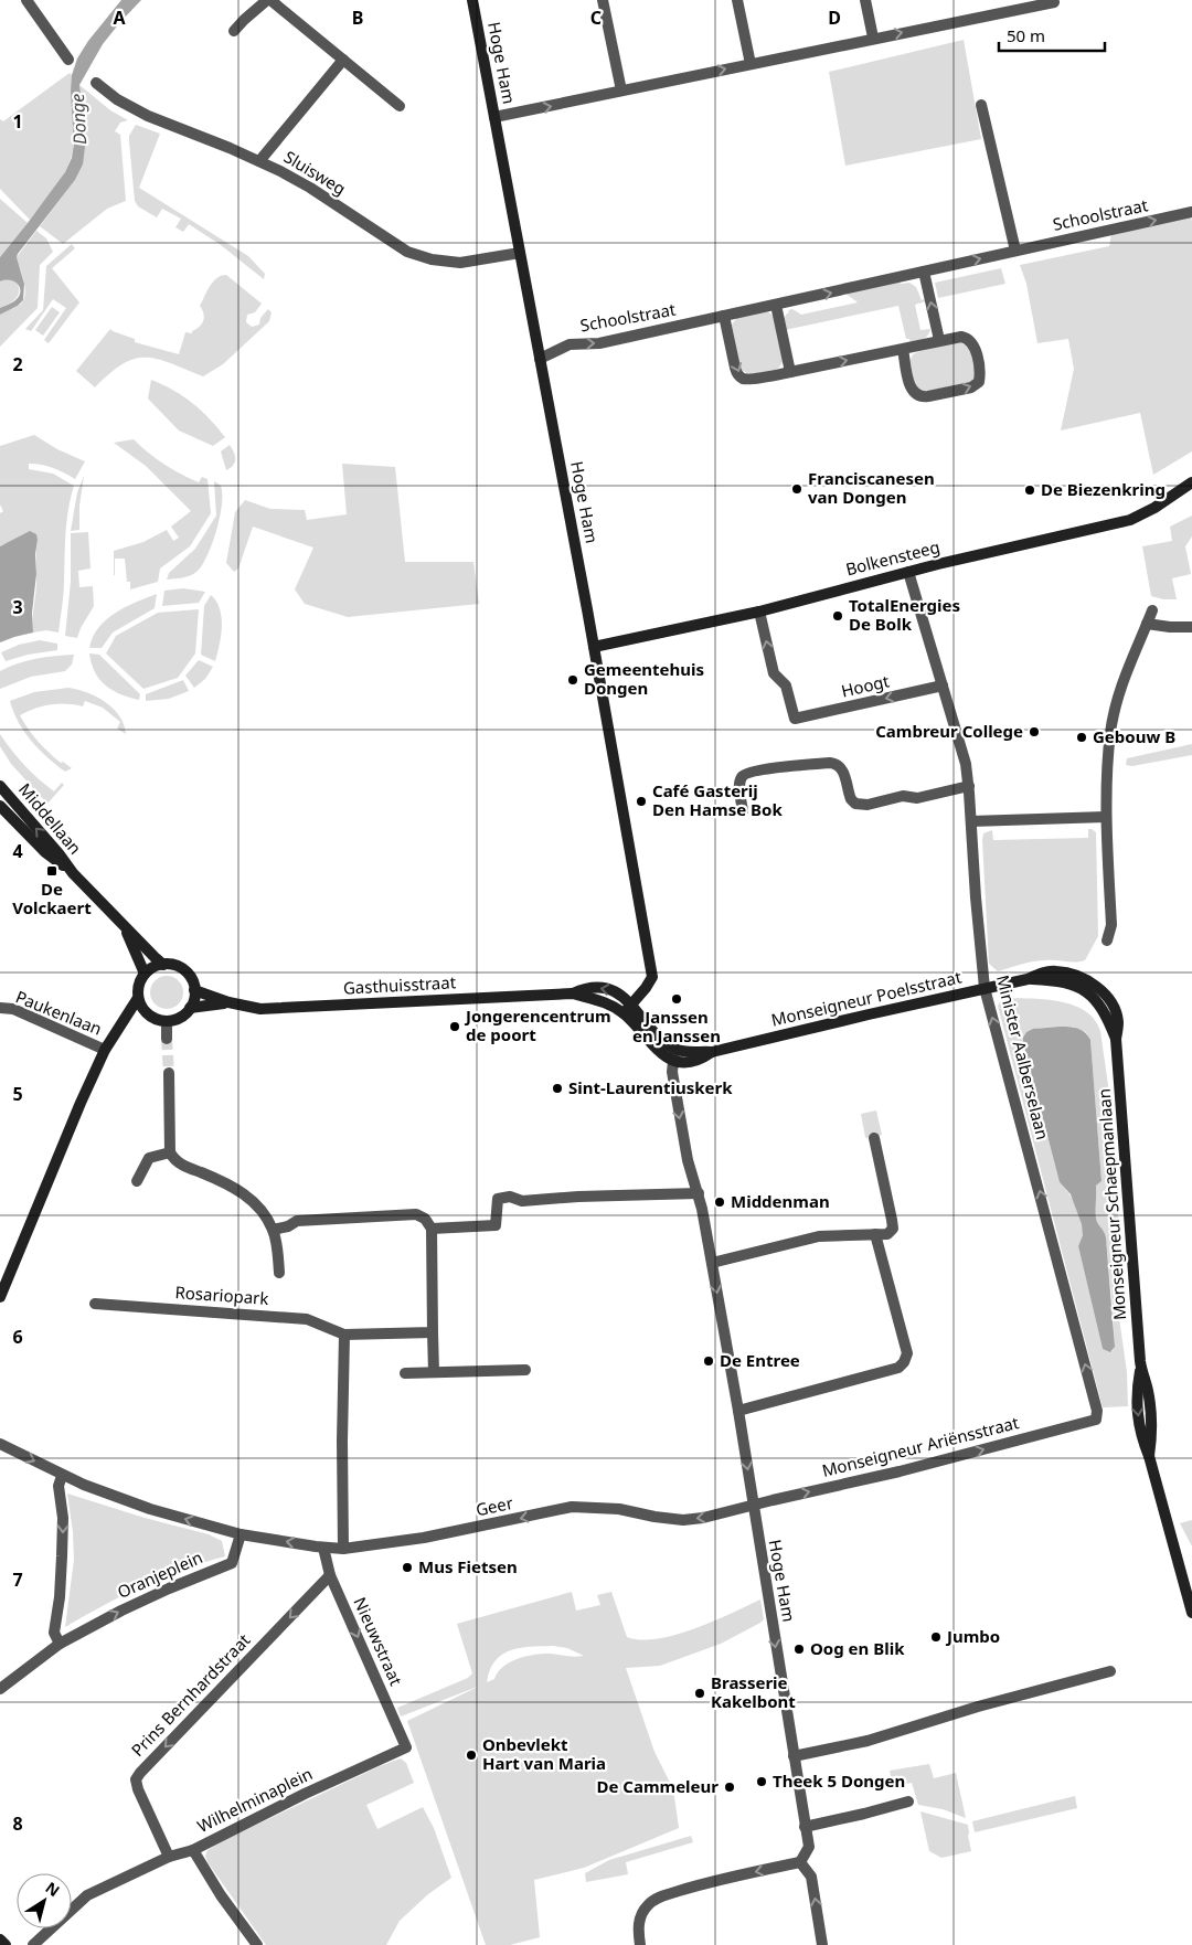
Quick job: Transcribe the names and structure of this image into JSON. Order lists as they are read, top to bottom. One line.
{"streets":{"main road":["Hoge Ham","Bolkensteeg","Middellaan","Gasthuisstraat","Monseigneur Poelsstraat","Monseigneur Schaepmanlaan"],"street":["Sluisweg","Schoolstraat","Hoogt","Paukenlaan","Minister Aalberselaan","Rosariopark","Monseigneur Ariënsstraat","Geer","Oranjeplein","Nieuwstraat","Prins Bernhardstraat","Wilhelminaplein"]},"crossings":[["Hoge Ham","Sluisweg"],["Hoge Ham","Schoolstraat"],["Hoge Ham","Bolkensteeg"],["Hoge Ham","Gasthuisstraat"],["Hoge Ham","Monseigneur Poelsstraat"],["Hoge Ham","Monseigneur Ariënsstraat"],["Hoge Ham","Geer"],["Bolkensteeg","Hoogt"],["Bolkensteeg","Minister Aalberselaan"],["Hoogt","Minister Aalberselaan"],["Middellaan","Gasthuisstraat"],["Monseigneur Poelsstraat","Minister Aalberselaan"],["Monseigneur Poelsstraat","Monseigneur Schaepmanlaan"],["Minister Aalberselaan","Monseigneur Ariënsstraat"],["Monseigneur Ariënsstraat","Geer"],["Geer","Oranjeplein"],["Geer","Nieuwstraat"],["Nieuwstraat","Prins Bernhardstraat"],["Nieuwstraat","Wilhelminaplein"]],"one_way":["Schoolstraat","Minister Aalberselaan","Monseigneur Ariënsstraat","Geer","Nieuwstraat","Prins Bernhardstraat"],"water":["Donge"],"places":{"other":["Franciscanesen van Dongen","De Biezenkring","TotalEnergies De Bolk","Gemeentehuis Dongen","Cambreur College","Gebouw B","Café Gasterij Den Hamse Bok","Janssen en Janssen","Jongerencentrum de poort","Sint-Laurentiuskerk","Middenman","De Entree","Mus Fietsen","Jumbo","Oog en Blik","Brasserie Kakelbont","Onbevlekt Hart van Maria","Theek 5 Dongen","De Cammeleur"],"transit":["De Volckaert"]},"scale_bar":"50 m","north":"top right","grid":{"columns":["A","B","C","D"],"rows":["1","2","3","4","5","6","7","8"]}}
